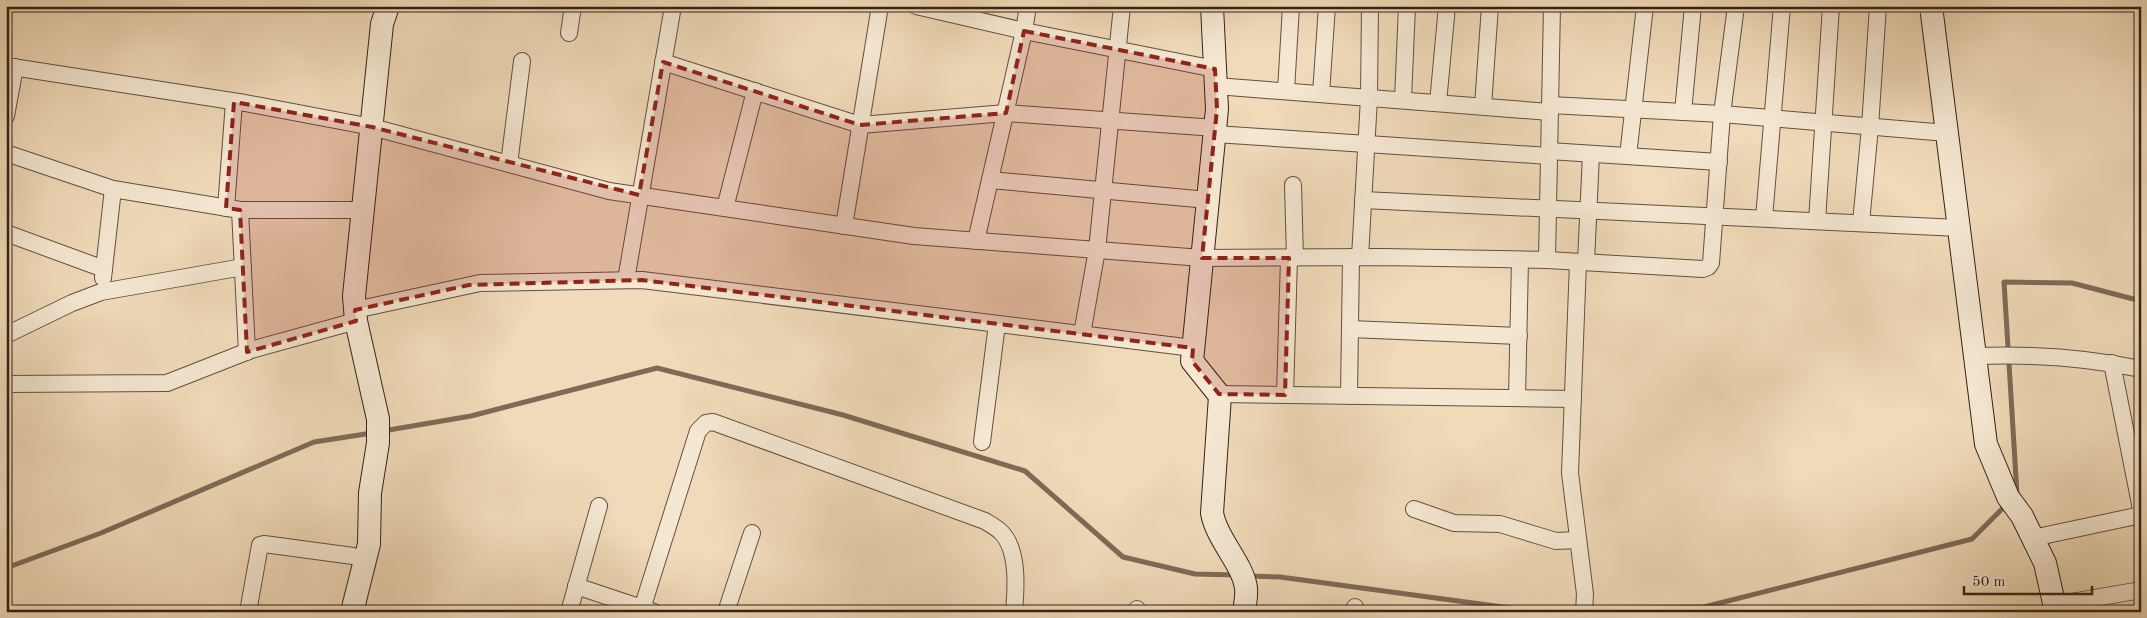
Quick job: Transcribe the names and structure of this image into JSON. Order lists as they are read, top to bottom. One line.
{"scale_bar":"50 m"}
